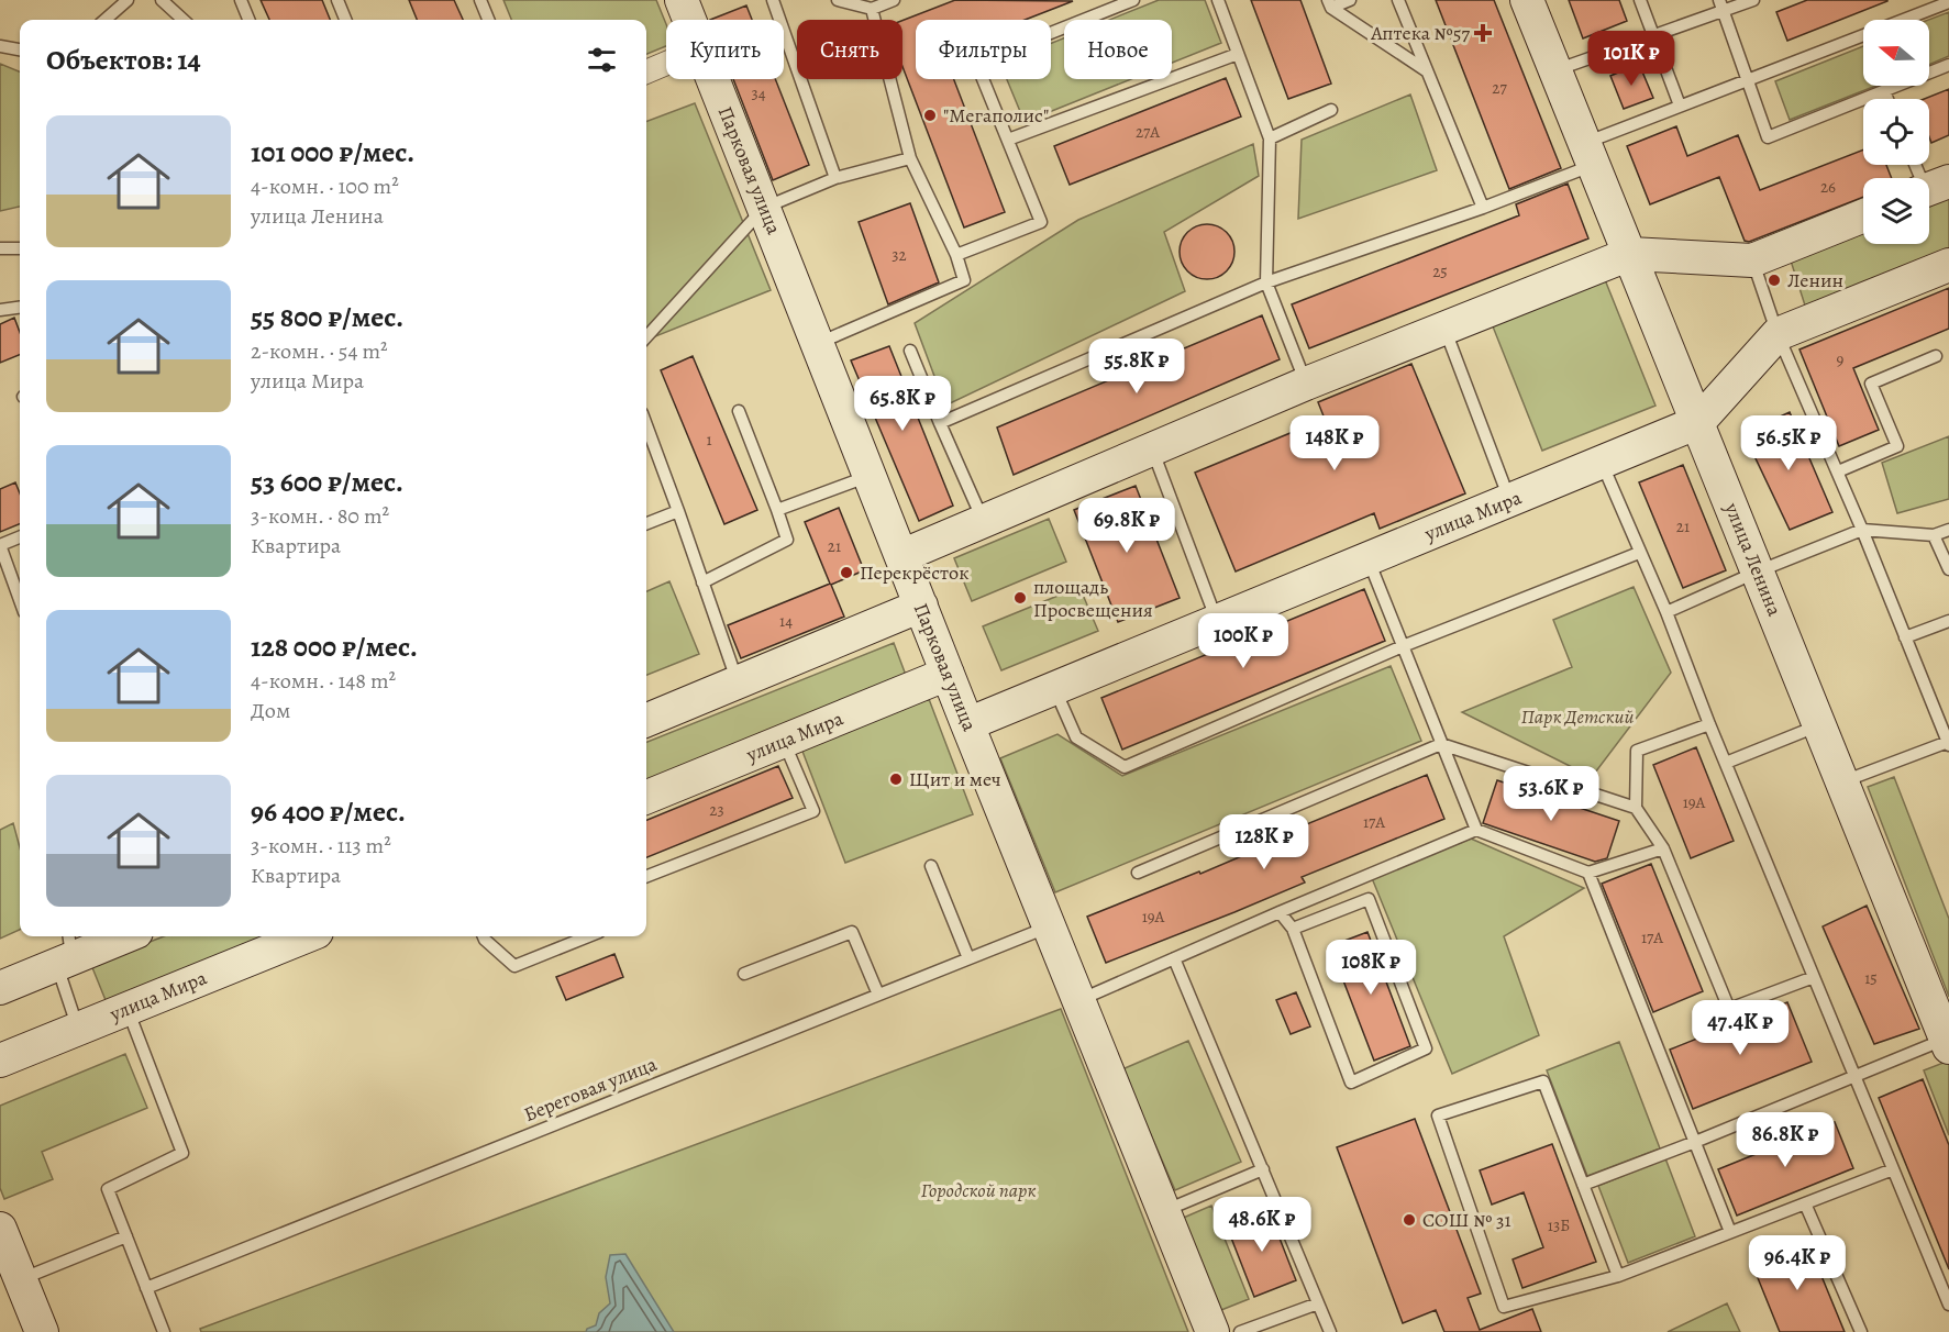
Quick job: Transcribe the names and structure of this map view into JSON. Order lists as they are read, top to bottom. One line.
{"streets":{"main road":["Парковая улица","улица Мира","улица Ленина"],"lane":["Береговая улица"]},"crossings":[["Парковая улица","улица Мира"],["Парковая улица","Береговая улица"],["улица Мира","улица Ленина"]],"parks":["Парк Детский","Городской парк"],"places":{"health":["Аптека №57"],"other":["\"Мегаполис\"","Ленин","Перекрёсток","площадь Просвещения","Щит и меч","СОШ № 31"]},"house_numbers":["27","34","27А","26","32","25","9","1","21","21","14","19А","23","17А","19А","17А","15","13Б"],"north":"left","page":{"chip":["Купить","Снять","Фильтры","Новое"],"heading":"Объектов: 14","price":["101K ₽","55.8K ₽","65.8K ₽","148K ₽","56.5K ₽","69.8K ₽","100K ₽","53.6K ₽","128K ₽","108K ₽","47.4K ₽","86.8K ₽","48.6K ₽","96.4K ₽"],"list":[{"name":"101 000 ₽/мес.","note":"4-комн. · 100 m² · улица Ленина"},{"name":"55 800 ₽/мес.","note":"2-комн. · 54 m² · улица Мира"},{"name":"53 600 ₽/мес.","note":"3-комн. · 80 m² · Квартира"},{"name":"128 000 ₽/мес.","note":"4-комн. · 148 m² · Дом"},{"name":"96 400 ₽/мес.","note":"3-комн. · 113 m² · Квартира"}]}}
